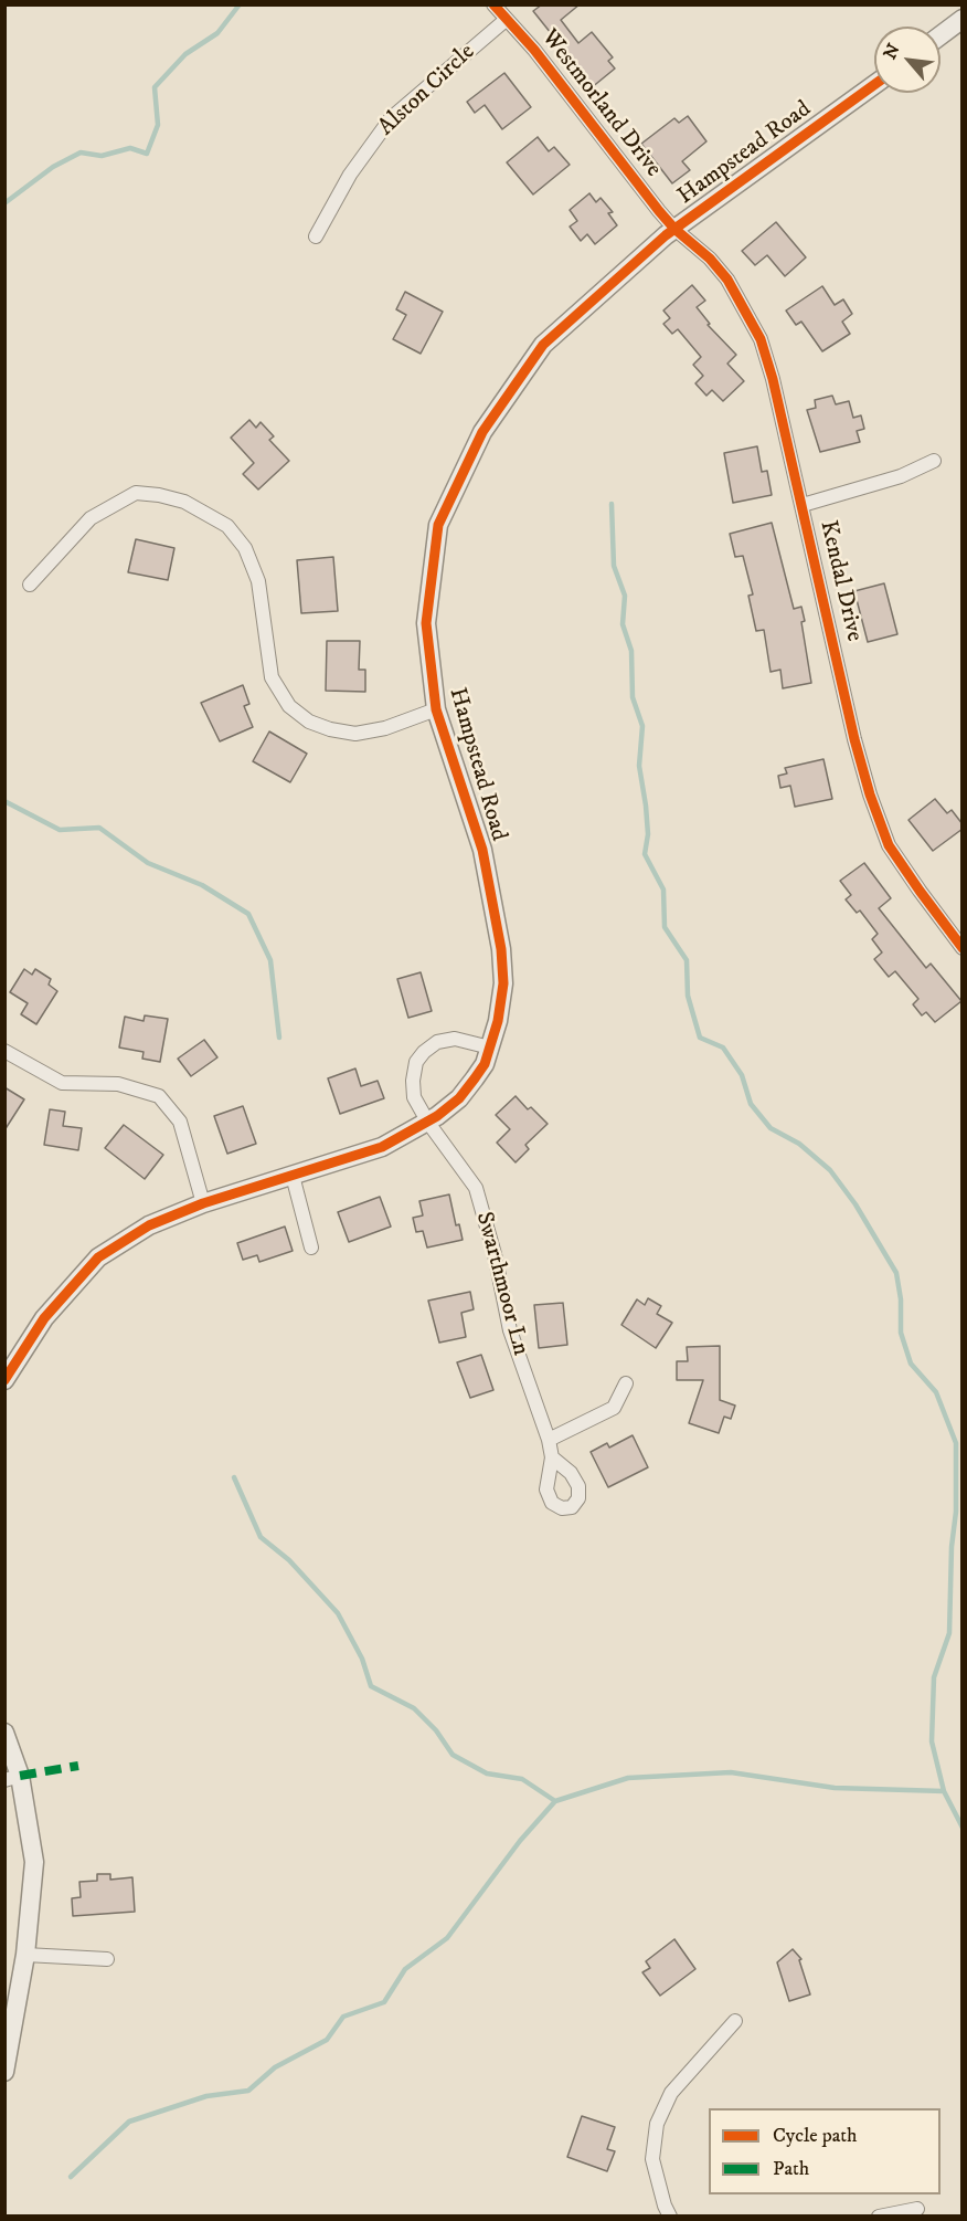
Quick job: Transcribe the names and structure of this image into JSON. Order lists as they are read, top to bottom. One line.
{"streets":{"street":["Alston Circle","Westmorland Drive","Hampstead Road","Kendal Drive","Swarthmoor Ln"]},"crossings":[["Alston Circle","Westmorland Drive"],["Westmorland Drive","Hampstead Road"],["Westmorland Drive","Kendal Drive"],["Hampstead Road","Kendal Drive"],["Hampstead Road","Swarthmoor Ln"]],"legend":["Cycle path","Path"],"north":"top left"}
